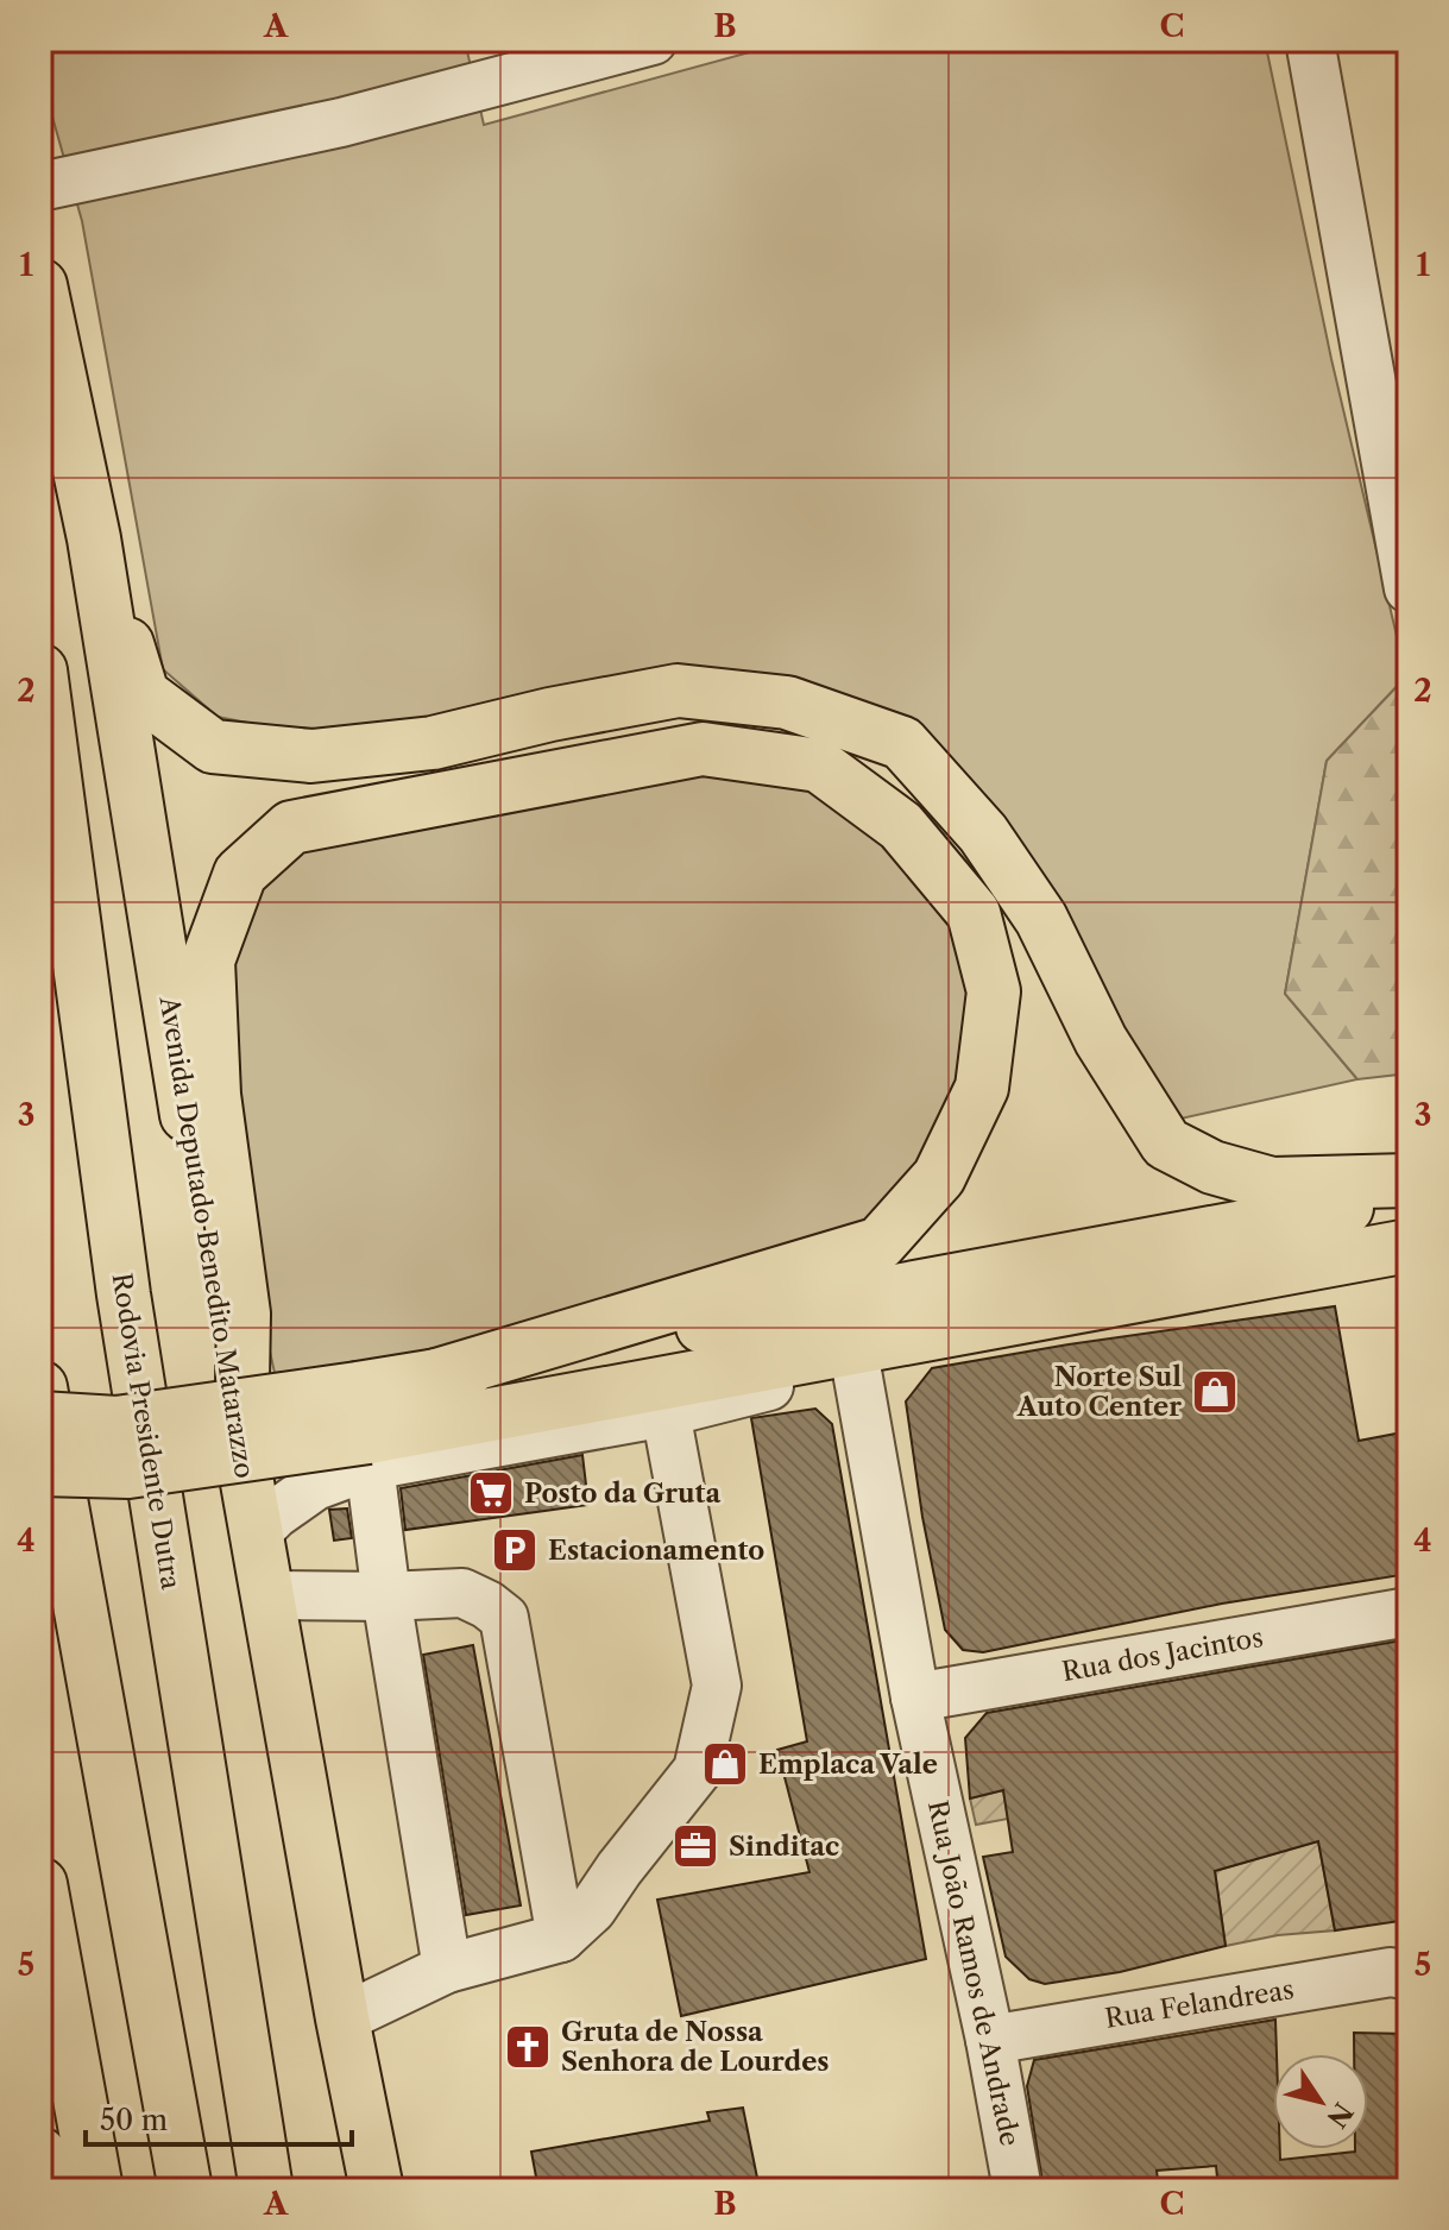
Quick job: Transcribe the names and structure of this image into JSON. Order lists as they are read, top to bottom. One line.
{"streets":{"main road":["Avenida Deputado Benedito Matarazzo","Rodovia Presidente Dutra"],"street":["Rua dos Jacintos","Rua João Ramos de Andrade","Rua Felandreas"]},"crossings":[["Rua dos Jacintos","Rua João Ramos de Andrade"],["Rua João Ramos de Andrade","Rua Felandreas"]],"places":{"shop":["Norte Sul Auto Center","Emplaca Vale"],"supermarket":["Posto da Gruta"],"parking":["Estacionamento"],"office":["Sinditac"],"church":["Gruta de Nossa Senhora de Lourdes"]},"scale_bar":"50 m","north":"bottom right","grid":{"columns":["A","B","C"],"rows":["1","2","3","4","5"]}}
